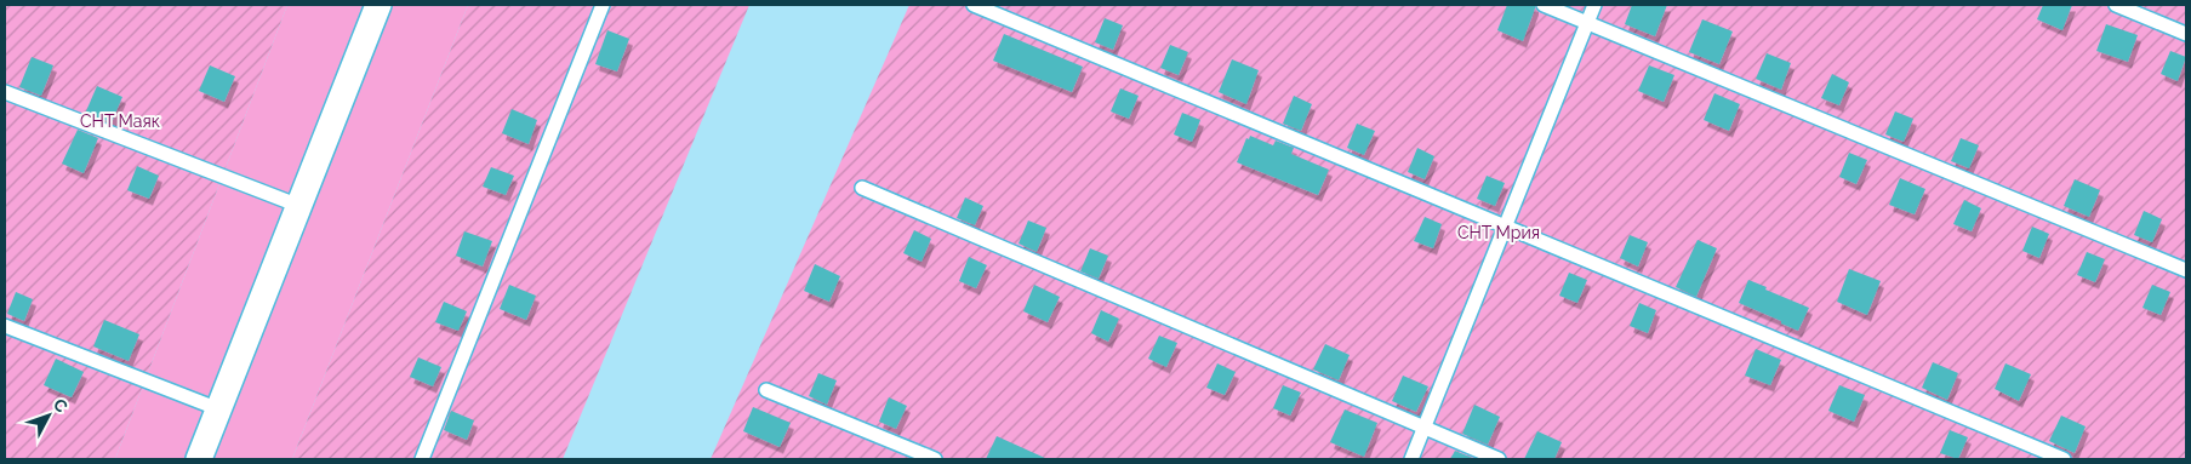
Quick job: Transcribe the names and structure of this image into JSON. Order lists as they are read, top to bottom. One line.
{"parks":["СНТ Маяк","СНТ Мрия"],"north":"top right"}
